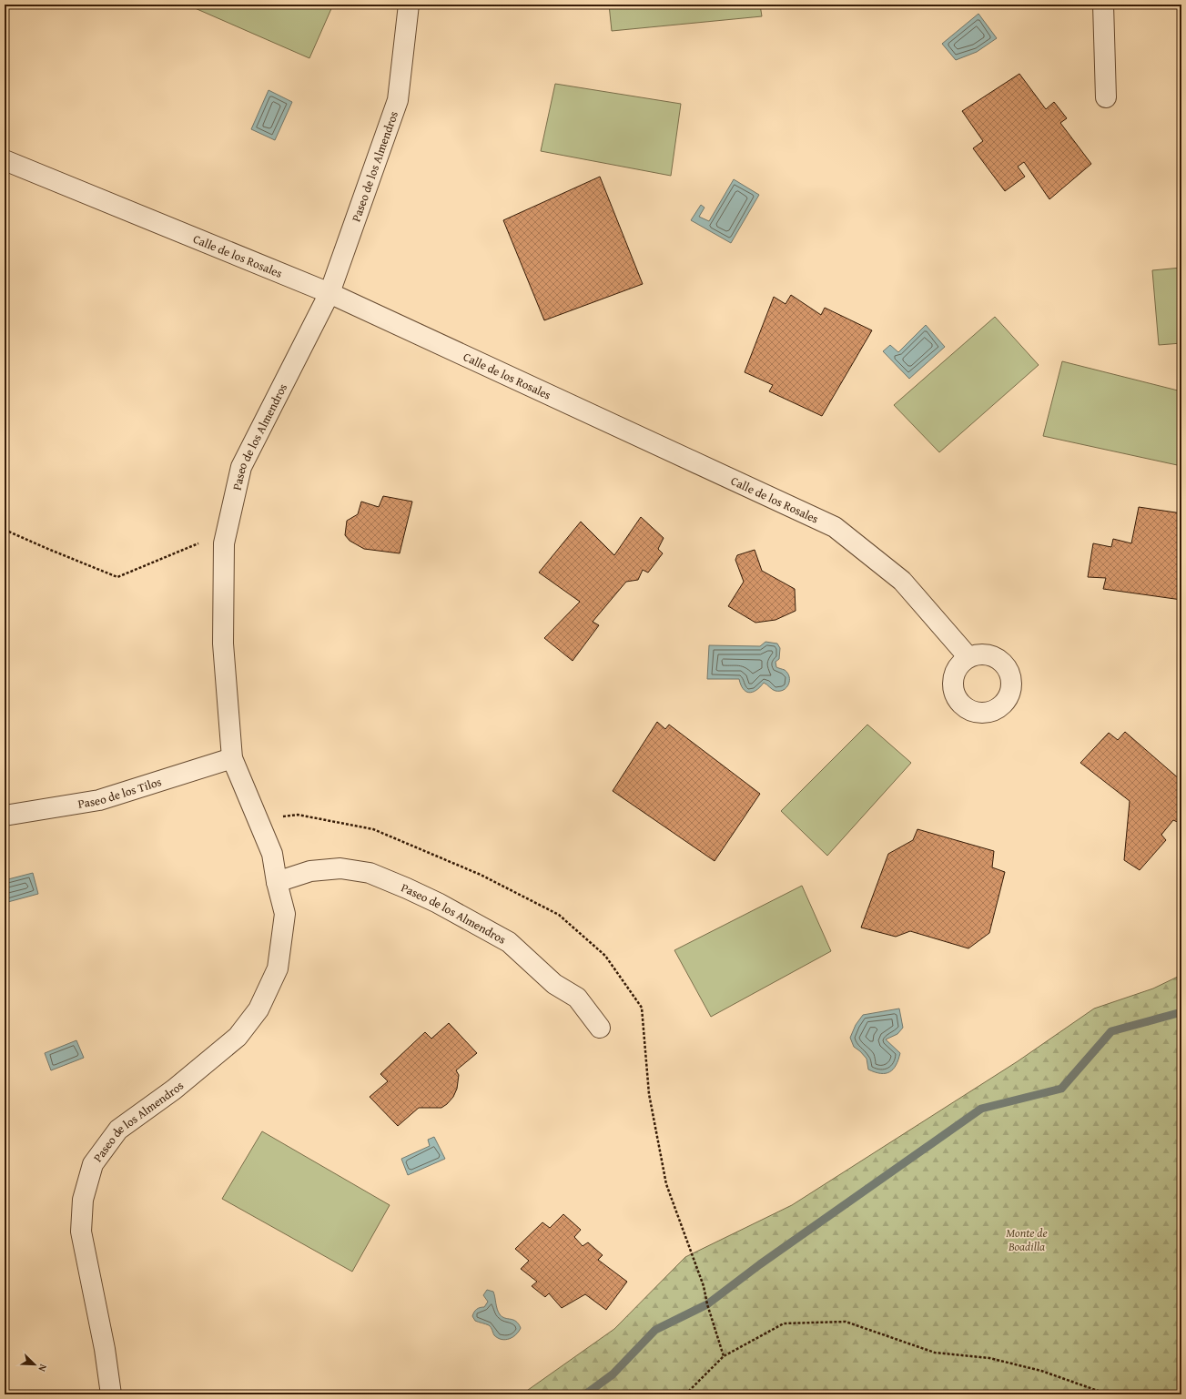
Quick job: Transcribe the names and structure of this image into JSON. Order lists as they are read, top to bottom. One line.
{"streets":{"street":["Paseo de los Almendros","Calle de los Rosales","Paseo de los Tilos"]},"crossings":[["Paseo de los Almendros","Calle de los Rosales"],["Paseo de los Almendros","Paseo de los Tilos"]],"parks":["Monte de Boadilla"],"north":"bottom right"}
